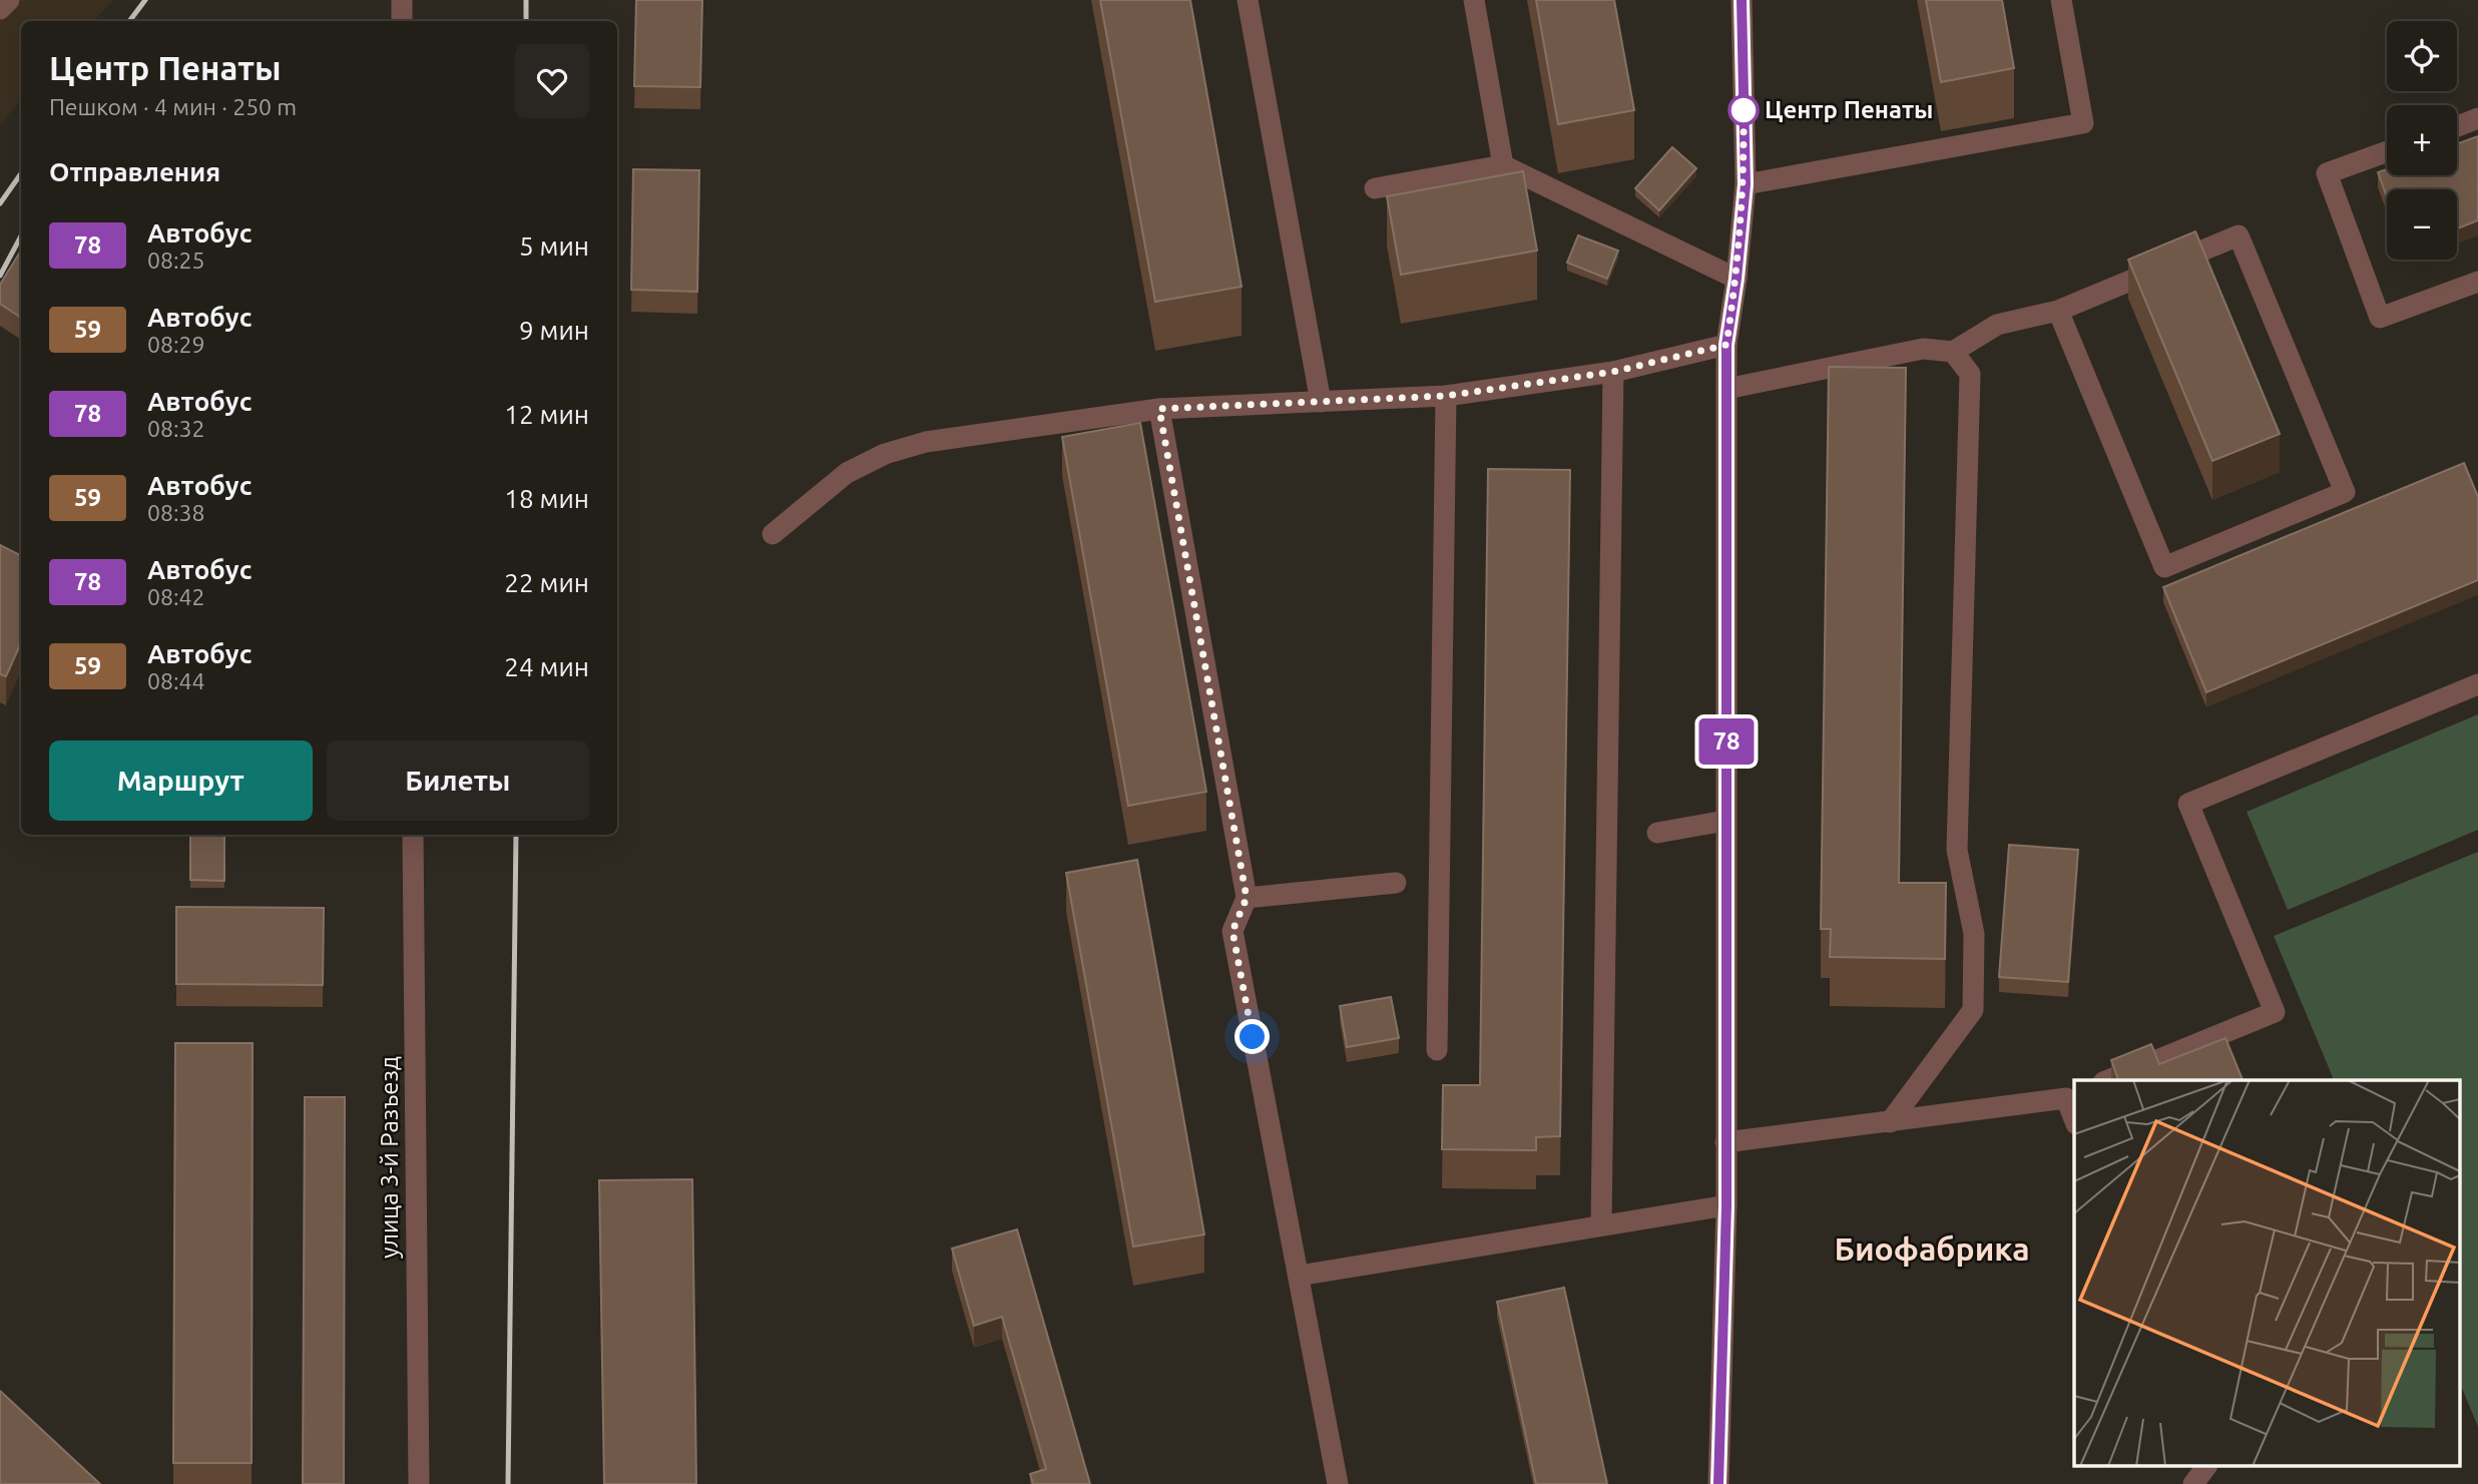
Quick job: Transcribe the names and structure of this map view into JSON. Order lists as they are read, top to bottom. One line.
{"streets":{"street":["улица 3-й Разъезд"]},"districts":["Биофабрика"],"places":["Центр Пенаты"],"lines":["bus line 78"],"page":{"on_map":"78","map_buttons":["+","−"],"heading":[["Центр Пенаты","Пешком · 4 мин · 250 m"],"Отправления"],"list":[{"mark":"78","name":"Автобус","note":"08:25","value":"5 мин"},{"mark":"59","name":"Автобус","note":"08:29","value":"9 мин"},{"mark":"78","name":"Автобус","note":"08:32","value":"12 мин"},{"mark":"59","name":"Автобус","note":"08:38","value":"18 мин"},{"mark":"78","name":"Автобус","note":"08:42","value":"22 мин"},{"mark":"59","name":"Автобус","note":"08:44","value":"24 мин"}],"buttons":["Маршрут","Билеты"]}}
